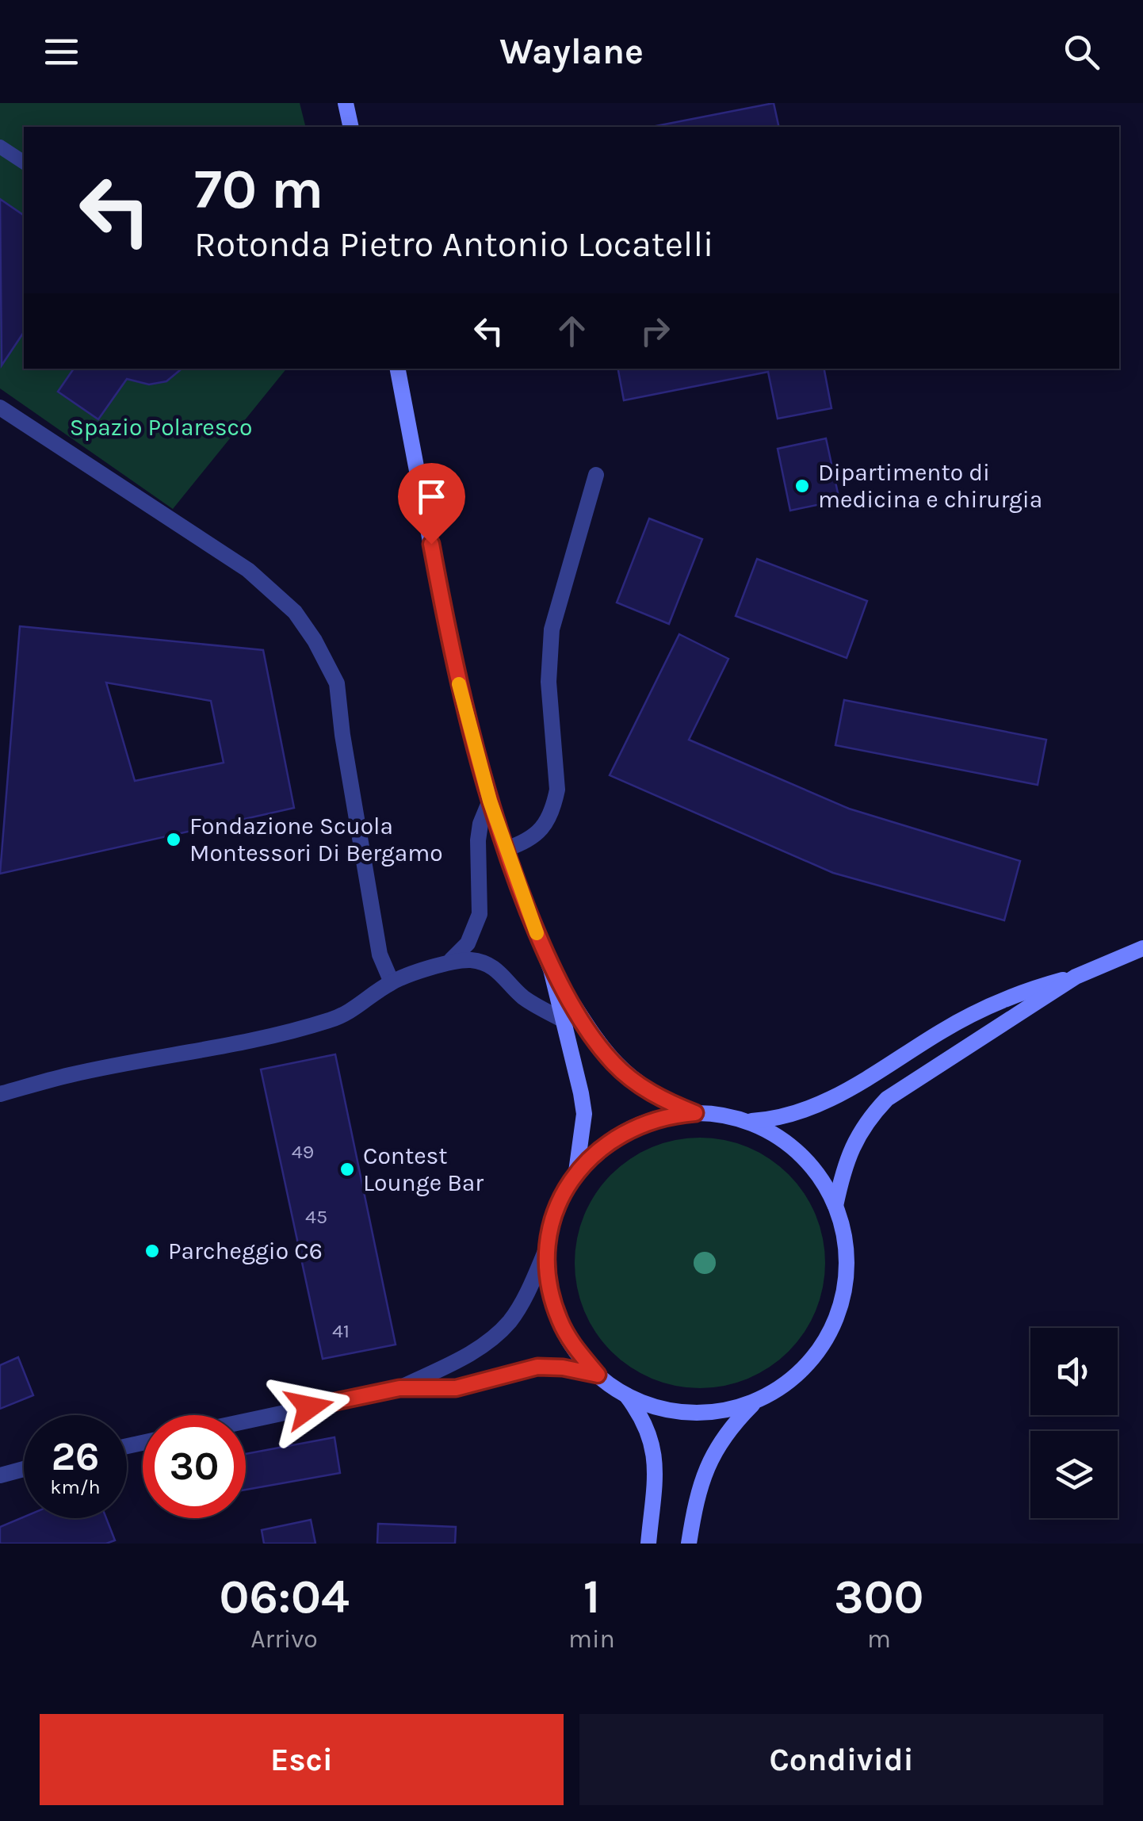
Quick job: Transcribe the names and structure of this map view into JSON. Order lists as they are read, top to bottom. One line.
{"parks":["Spazio Polaresco"],"places":["Dipartimento di medicina e chirurgia","Fondazione Scuola Montessori Di Bergamo","Contest Lounge Bar","Parcheggio C6"],"house_numbers":["49","45","41"],"page":{"header":"Waylane","turn":["70 m","Rotonda Pietro Antonio Locatelli"],"speed":"26 km/h","limit":"30","eta":["06:04","Arrivo","1","min","300","m"],"buttons":["Esci","Condividi"]}}
